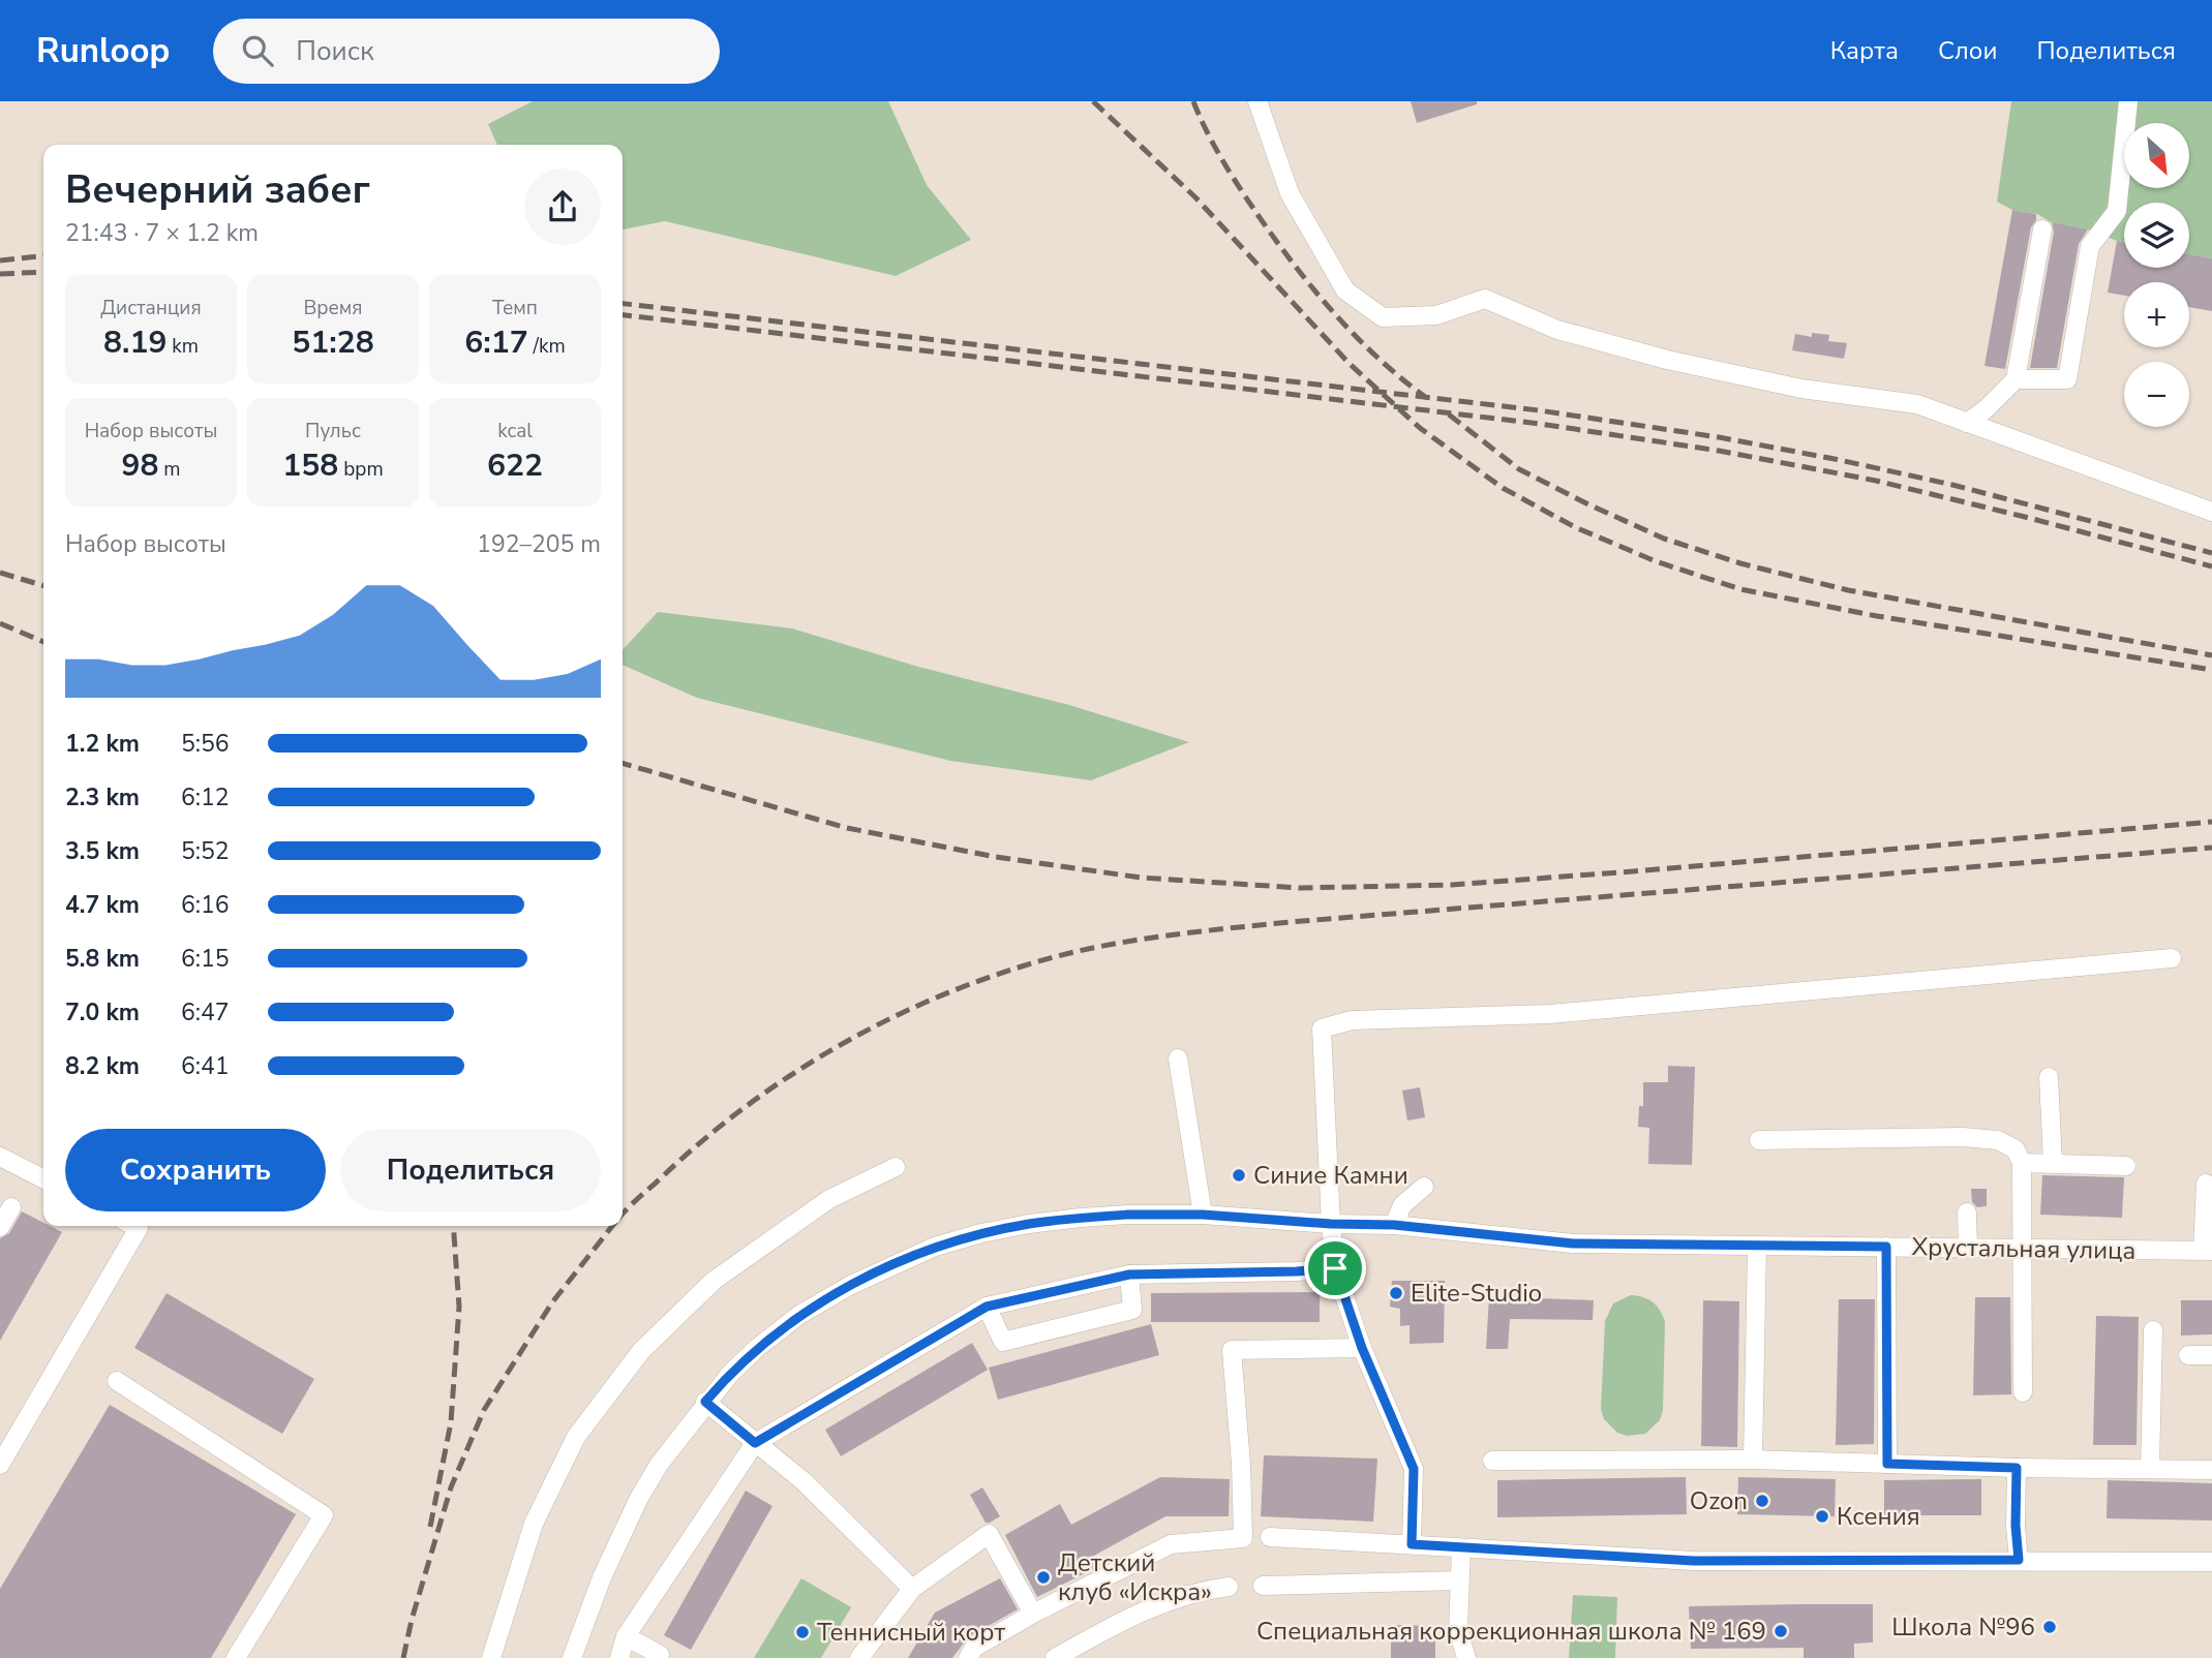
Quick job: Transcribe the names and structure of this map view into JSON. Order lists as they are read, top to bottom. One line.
{"streets":{"street":["Хрустальная улица"]},"places":["Синие Камни","Elite-Studio","Ozon","Ксения","Детский клуб «Искра»","Школа №96","Специальная коррекционная школа № 169","Теннисный корт"],"north":"bottom right","page":{"header":"Runloop","search":"Поиск","nav":["Карта","Слои","Поделиться"],"map_buttons":["+","−"],"heading":["Вечерний забег","21:43 · 7 × 1.2 km"],"stats":[["Дистанция","8.19 km"],["Время","51:28"],["Темп","6:17 /km"],["Набор высоты","98 m"],["Пульс","158 bpm"],["kcal","622"]],"chart":["Набор высоты","192–205 m"],"list":[{"name":"1.2 km","note":"5:56"},{"name":"2.3 km","note":"6:12"},{"name":"3.5 km","note":"5:52"},{"name":"4.7 km","note":"6:16"},{"name":"5.8 km","note":"6:15"},{"name":"7.0 km","note":"6:47"},{"name":"8.2 km","note":"6:41"}],"buttons":["Сохранить","Поделиться"]}}
